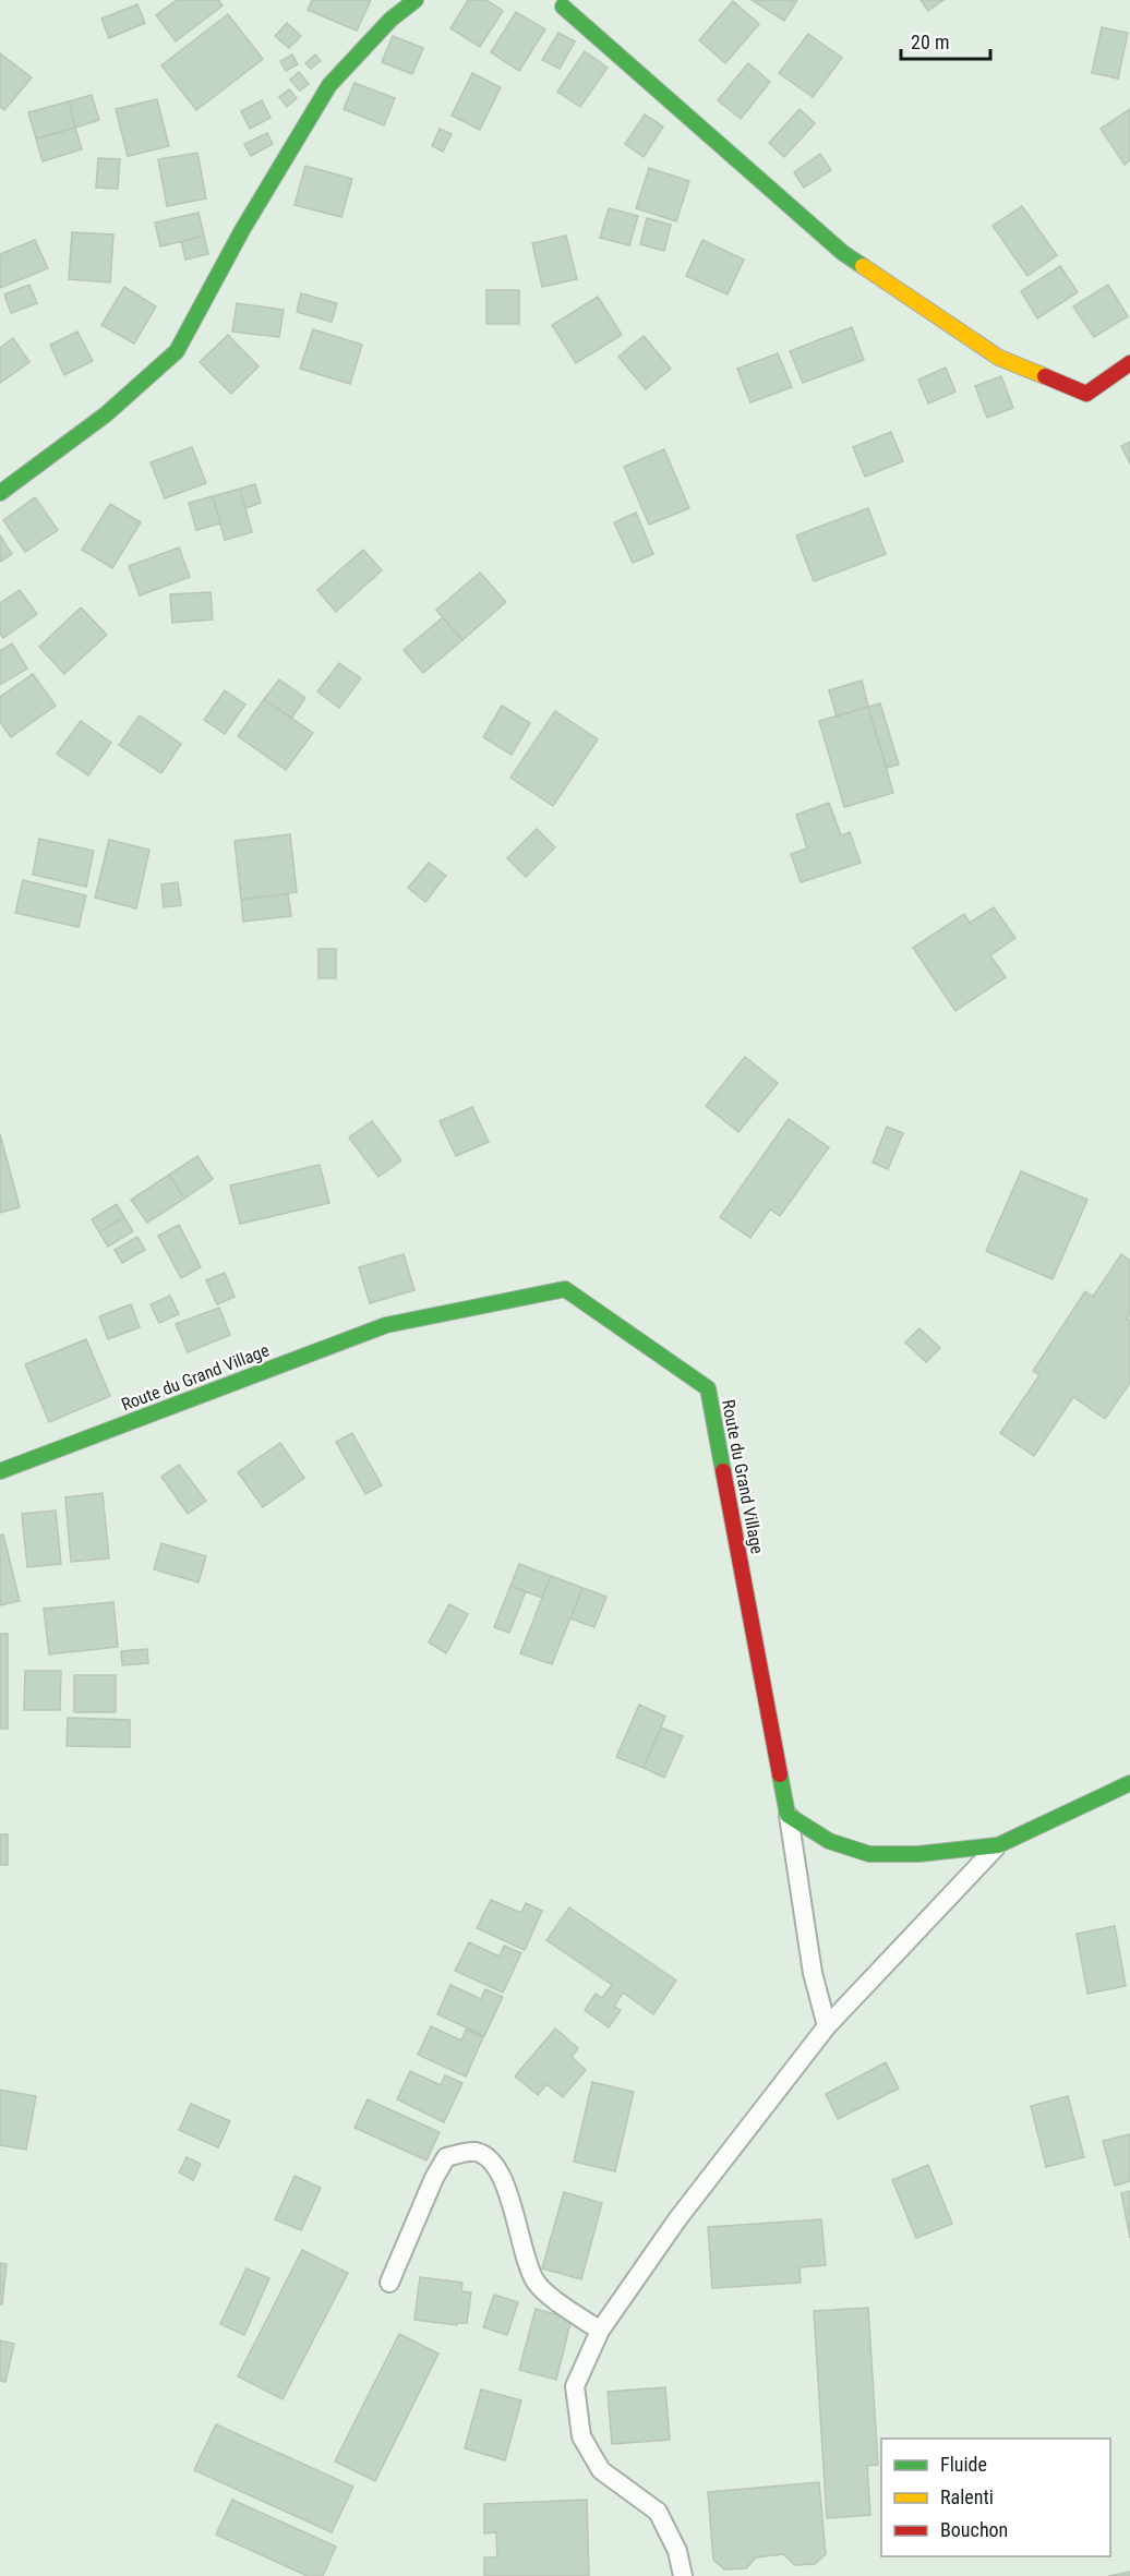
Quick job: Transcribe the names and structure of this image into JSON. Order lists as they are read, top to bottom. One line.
{"streets":{"street":["Route du Grand Village"]},"legend":["Fluide","Ralenti","Bouchon"],"scale_bar":"20 m"}
